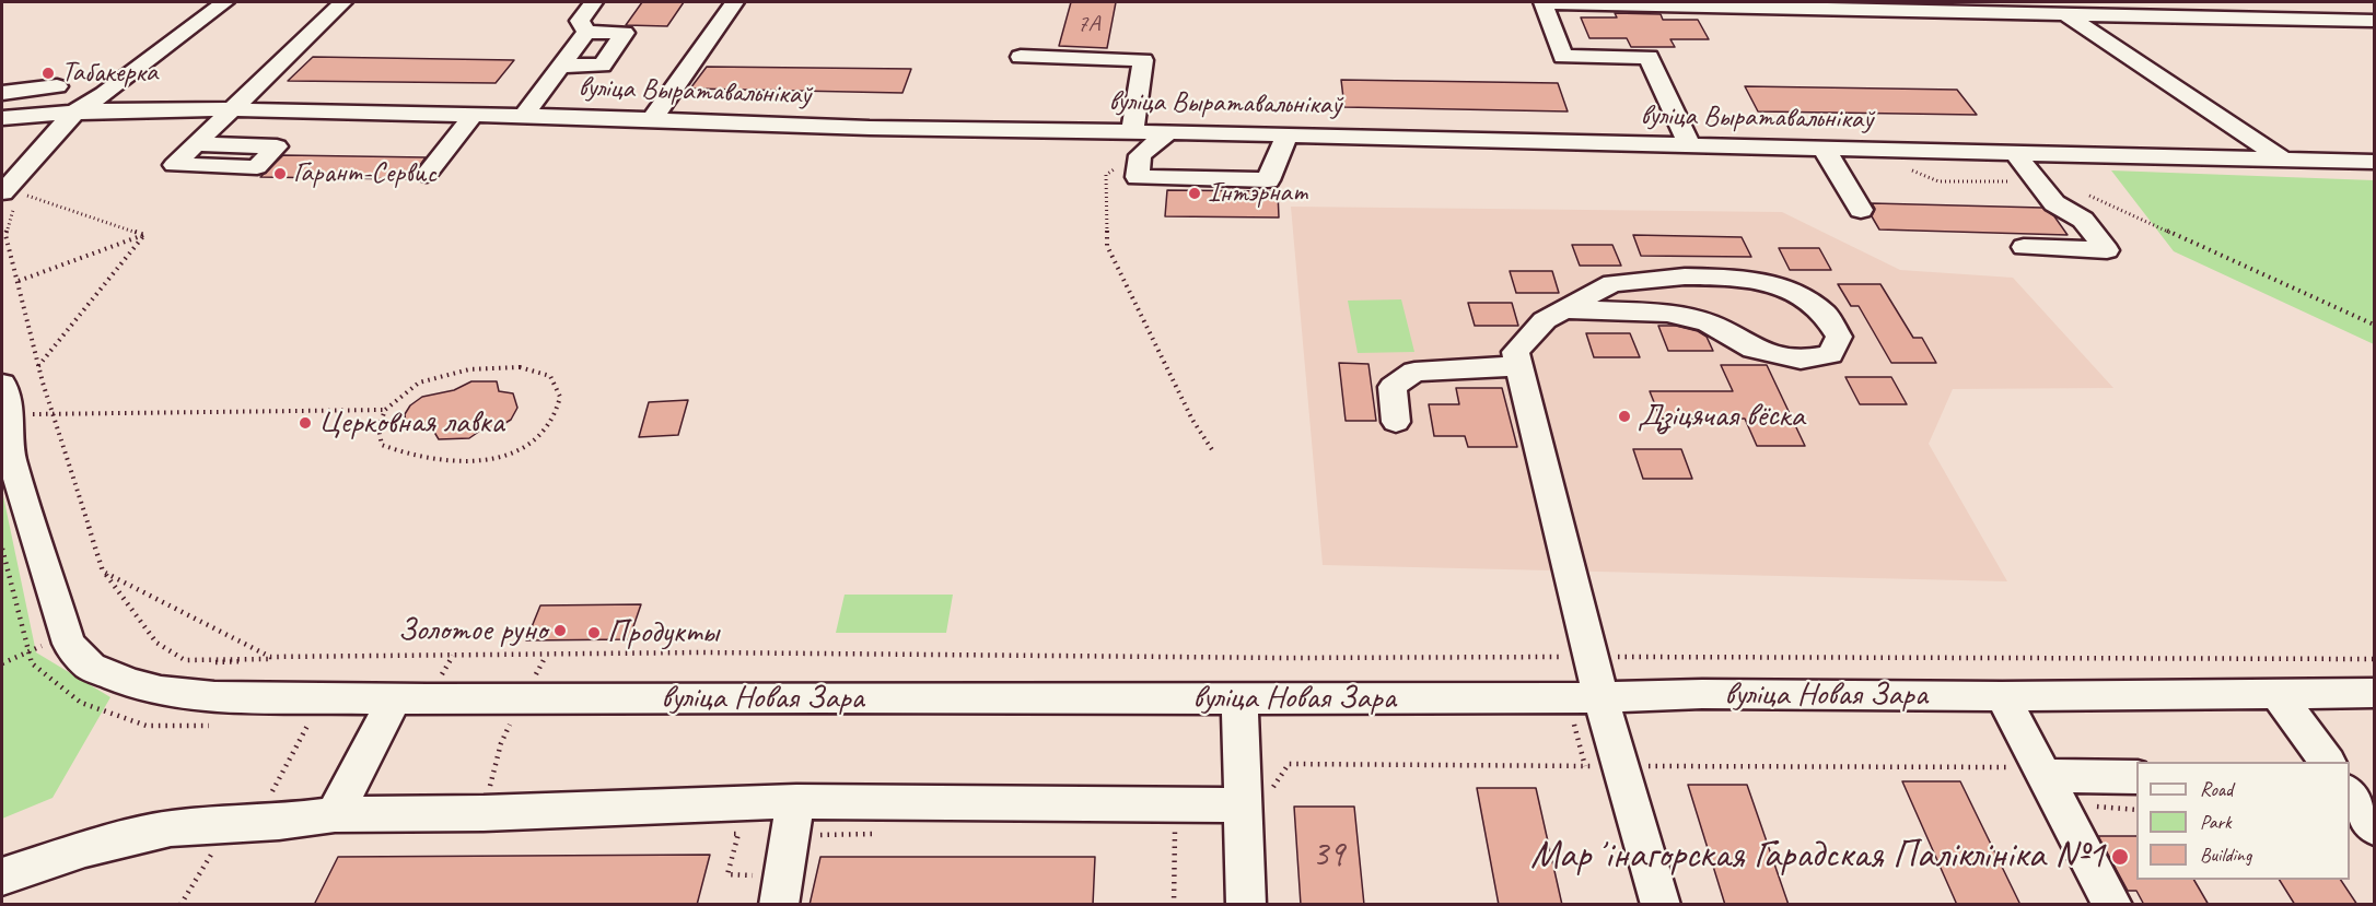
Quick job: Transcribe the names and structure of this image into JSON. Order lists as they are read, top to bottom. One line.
{"streets":{"street":["вуліца Выратавальнікаў","вуліца Новая Зара"]},"places":["Табакерка","Гарант-Сервис","Інтэрнат","Дзіцячая вёска","Церковная лавка","Золотое руно","Продукты","Марʼінагорская Гарадская Паліклініка №1"],"house_numbers":["7А","39"],"legend":["Road","Park","Building"]}
